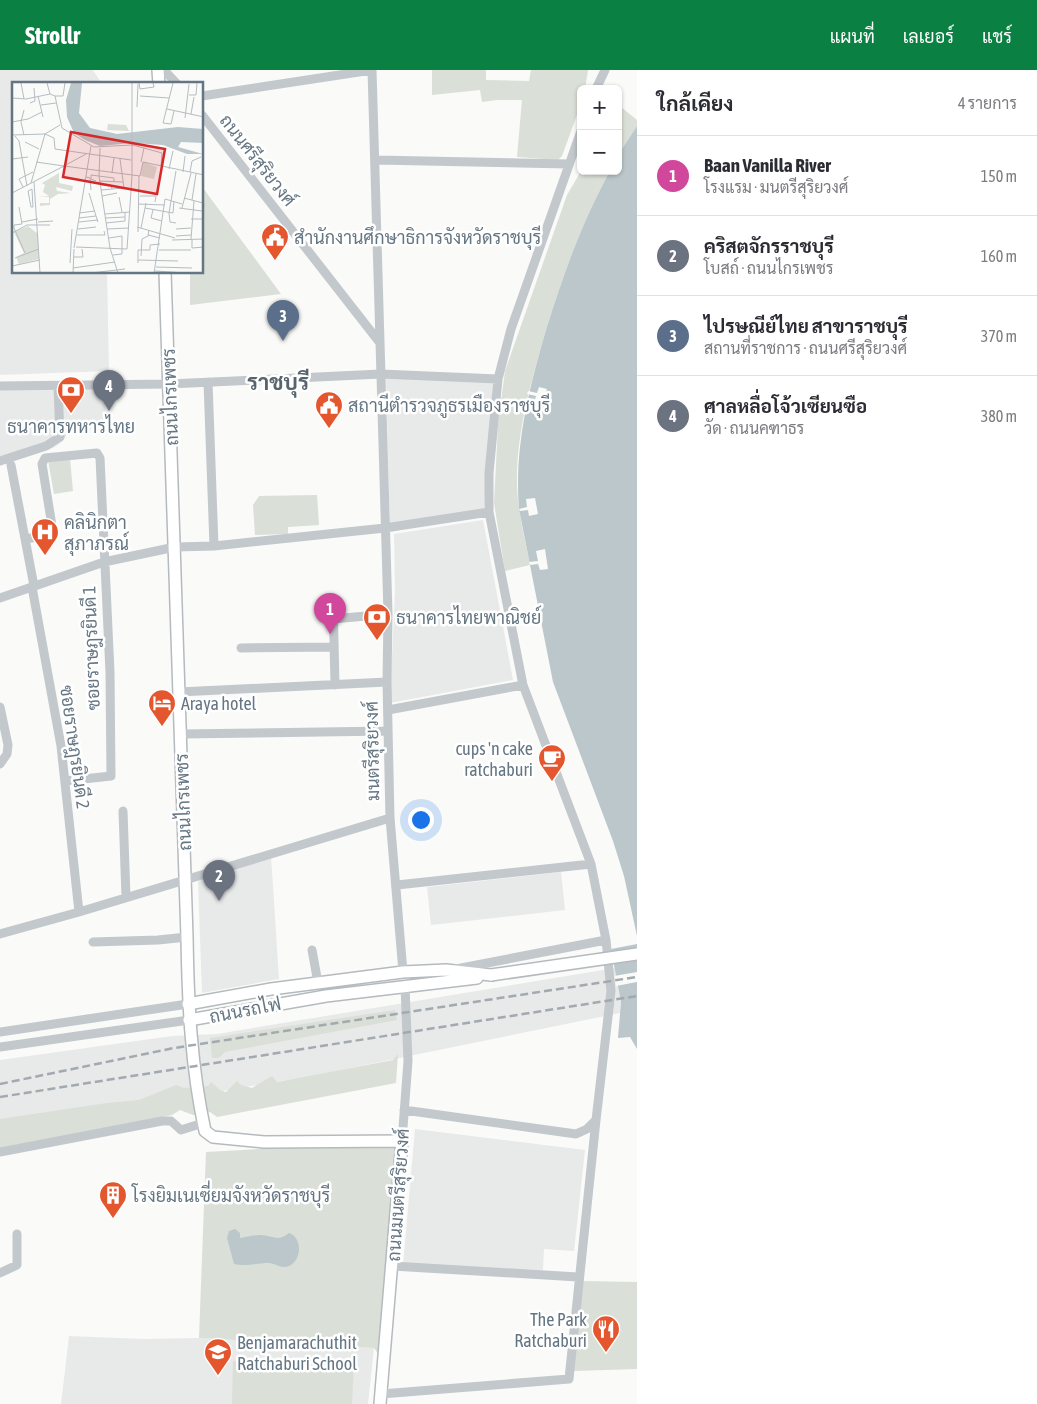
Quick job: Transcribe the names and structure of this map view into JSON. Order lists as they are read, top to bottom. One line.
{"streets":{"main road":["ถนนไกรเพชร","ถนนรถไฟ","ถนนมนตรีสุริยวงศ์"],"street":["ถนนศรีสุริยวงศ์","ซอยราษฎรยินดี 1","ซอยราษฎรยินดี 2","มนตรีสุริยวงศ์"]},"crossings":[["ถนนศรีสุริยวงศ์","มนตรีสุริยวงศ์"],["ถนนไกรเพชร","ถนนรถไฟ"],["ซอยราษฎรยินดี 1","ซอยราษฎรยินดี 2"],["มนตรีสุริยวงศ์","ถนนรถไฟ"],["ถนนรถไฟ","ถนนมนตรีสุริยวงศ์"]],"districts":["ราชบุรี"],"places":{"public building":["สำนักงานศึกษาธิการจังหวัดราชบุรี","สถานีตำรวจภูธรเมืองราชบุรี"],"bank":["ธนาคารทหารไทย","ธนาคารไทยพาณิชย์"],"hospital":["คลินิกตา สุภาภรณ์"],"hotel":["Araya hotel"],"cafe":["cups 'n cake ratchaburi"],"building":["โรงยิมเนเซี่ยมจังหวัดราชบุรี"],"restaurant":["The Park Ratchaburi"],"school or university":["Benjamarachuthit Ratchaburi School"]},"page":{"header":"Strollr","nav":["แผนที่","เลเยอร์","แชร์"],"heading":["ใกล้เคียง","4 รายการ"],"map_buttons":["+","−"],"list":[{"mark":"1","name":"Baan Vanilla River","note":"โรงแรม · มนตรีสุริยวงศ์","value":"150 m"},{"mark":"2","name":"คริสตจักรราชบุรี","note":"โบสถ์ · ถนนไกรเพชร","value":"160 m"},{"mark":"3","name":"ไปรษณีย์ไทย สาขาราชบุรี","note":"สถานที่ราชการ · ถนนศรีสุริยวงศ์","value":"370 m"},{"mark":"4","name":"ศาลหลื่อโจ้วเซียนซือ","note":"วัด · ถนนคฑาธร","value":"380 m"}],"pins":["3","4","1","2"]}}
